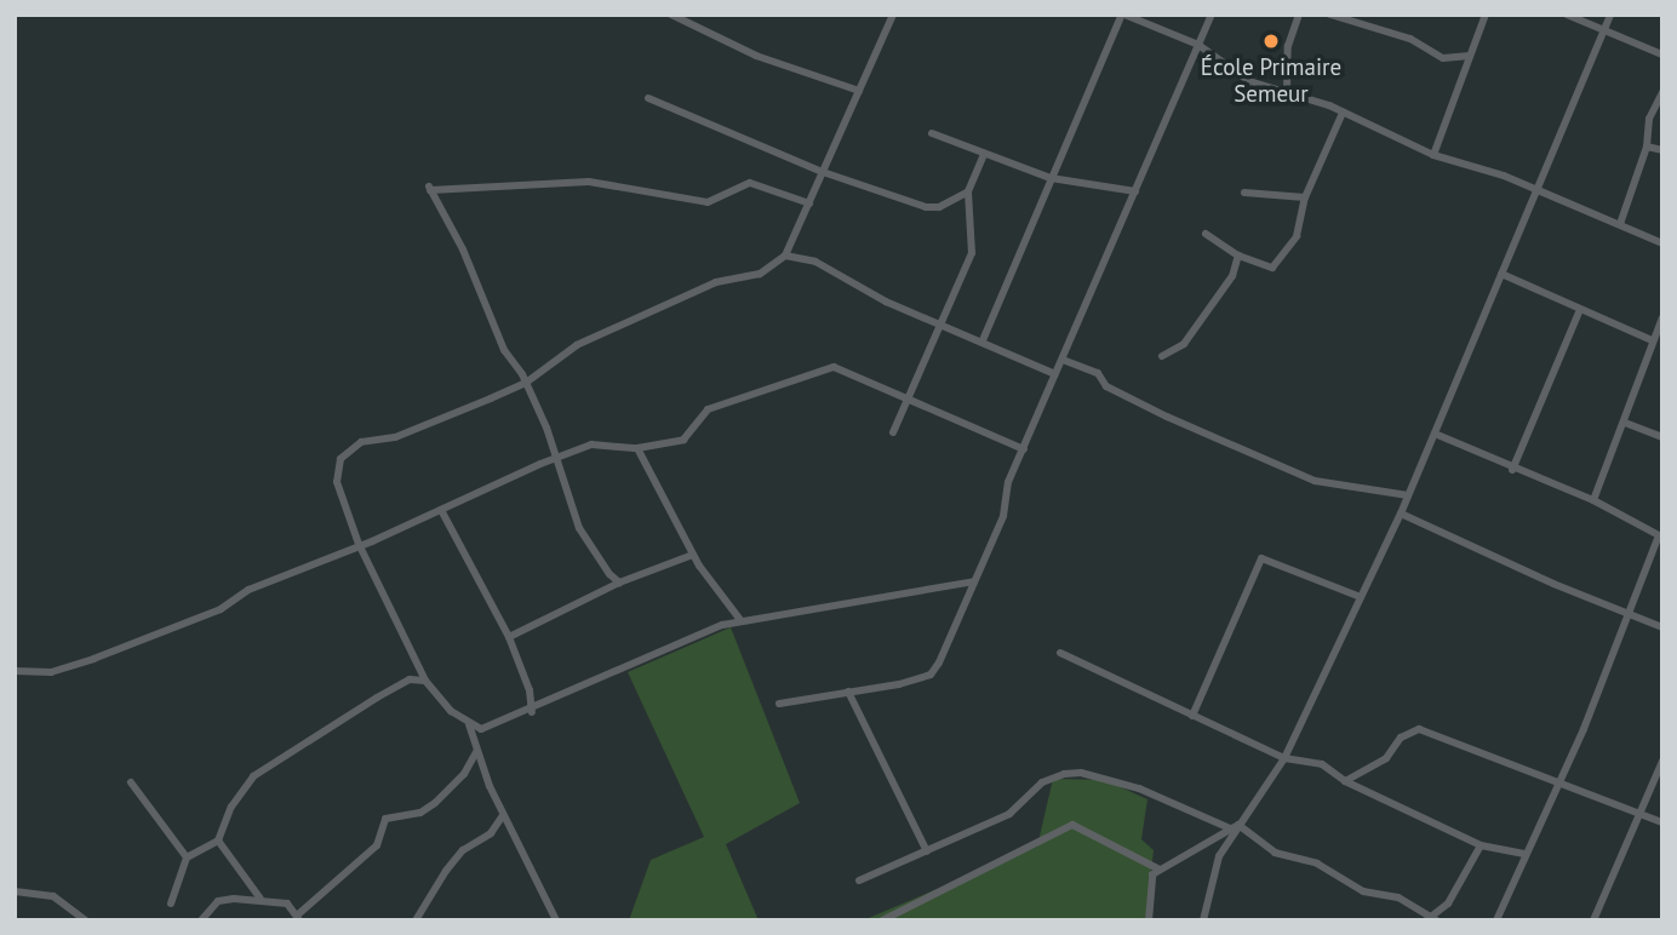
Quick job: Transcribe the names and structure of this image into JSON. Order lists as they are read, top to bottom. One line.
{"places":["École Primaire Semeur"]}
